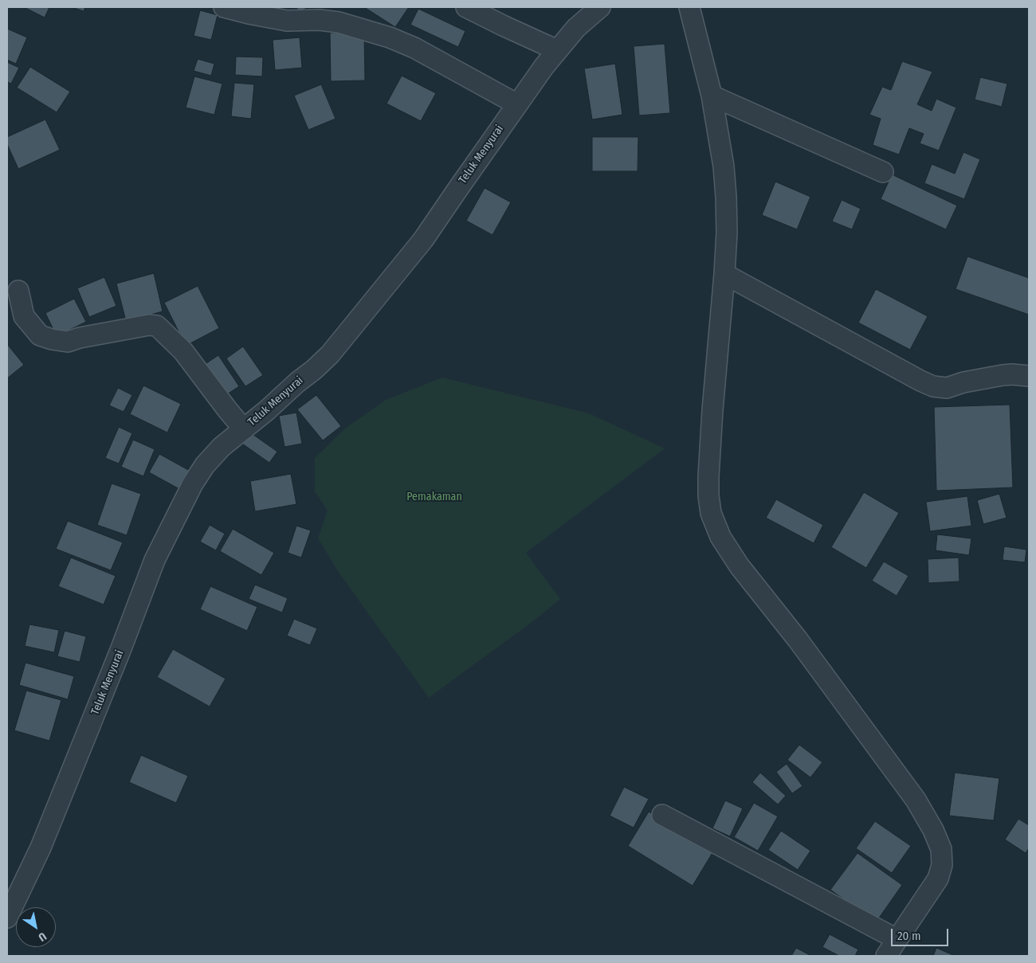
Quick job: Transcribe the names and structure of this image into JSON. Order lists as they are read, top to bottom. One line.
{"streets":{"street":["Teluk Menyurai"]},"parks":["Pemakaman"],"scale_bar":"20 m","north":"bottom right"}
